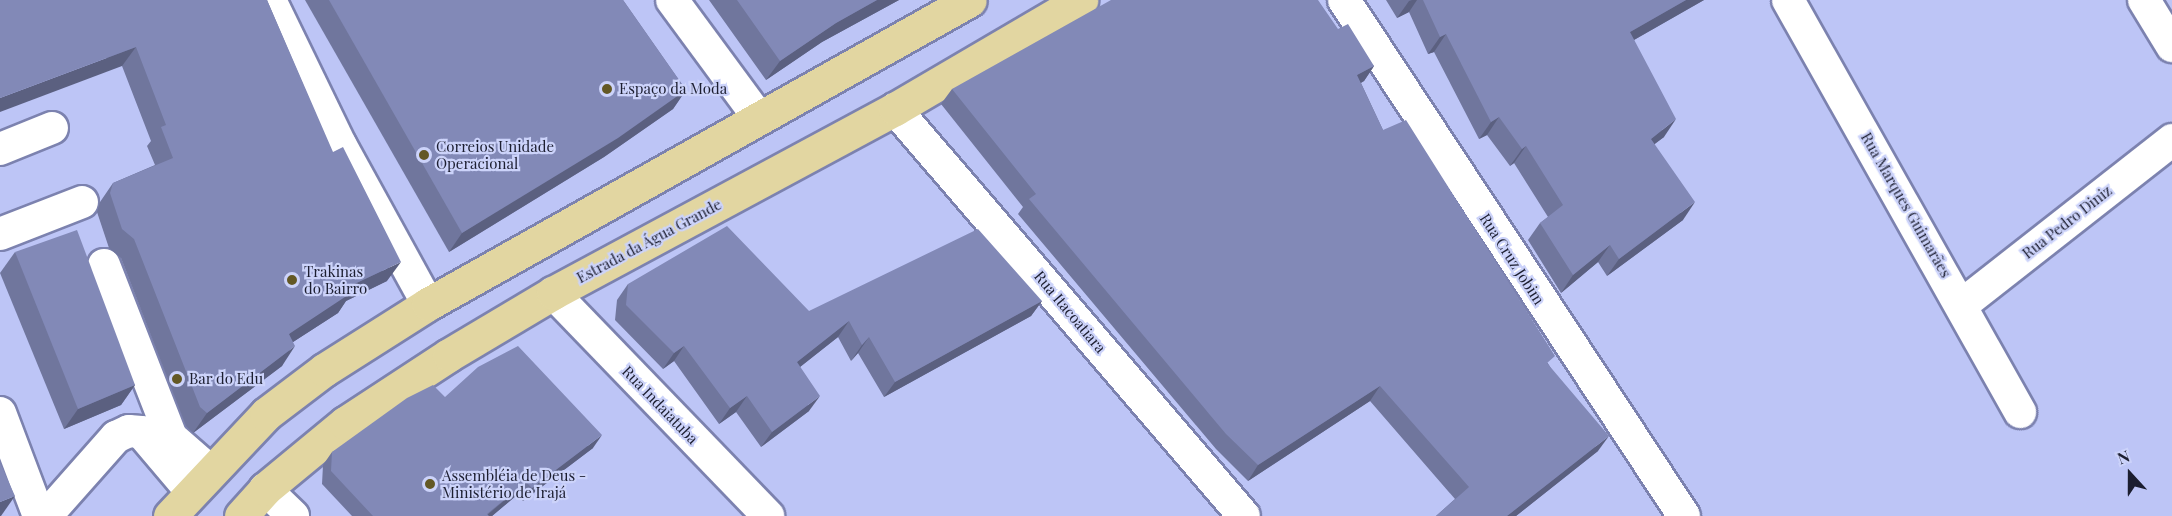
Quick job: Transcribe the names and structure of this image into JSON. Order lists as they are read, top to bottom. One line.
{"streets":{"main road":["Estrada da Água Grande"],"street":["Rua Marques Guimarães","Rua Pedro Diniz","Rua Cruz Jobim","Rua Itacoatiara","Rua Indaiatuba"]},"crossings":[["Rua Marques Guimarães","Rua Pedro Diniz"],["Estrada da Água Grande","Rua Itacoatiara"],["Estrada da Água Grande","Rua Indaiatuba"]],"places":["Espaço da Moda","Correios Unidade Operacional","Trakinas do Bairro","Bar do Edu","Assembléia de Deus - Ministério de Irajá"],"north":"top"}
